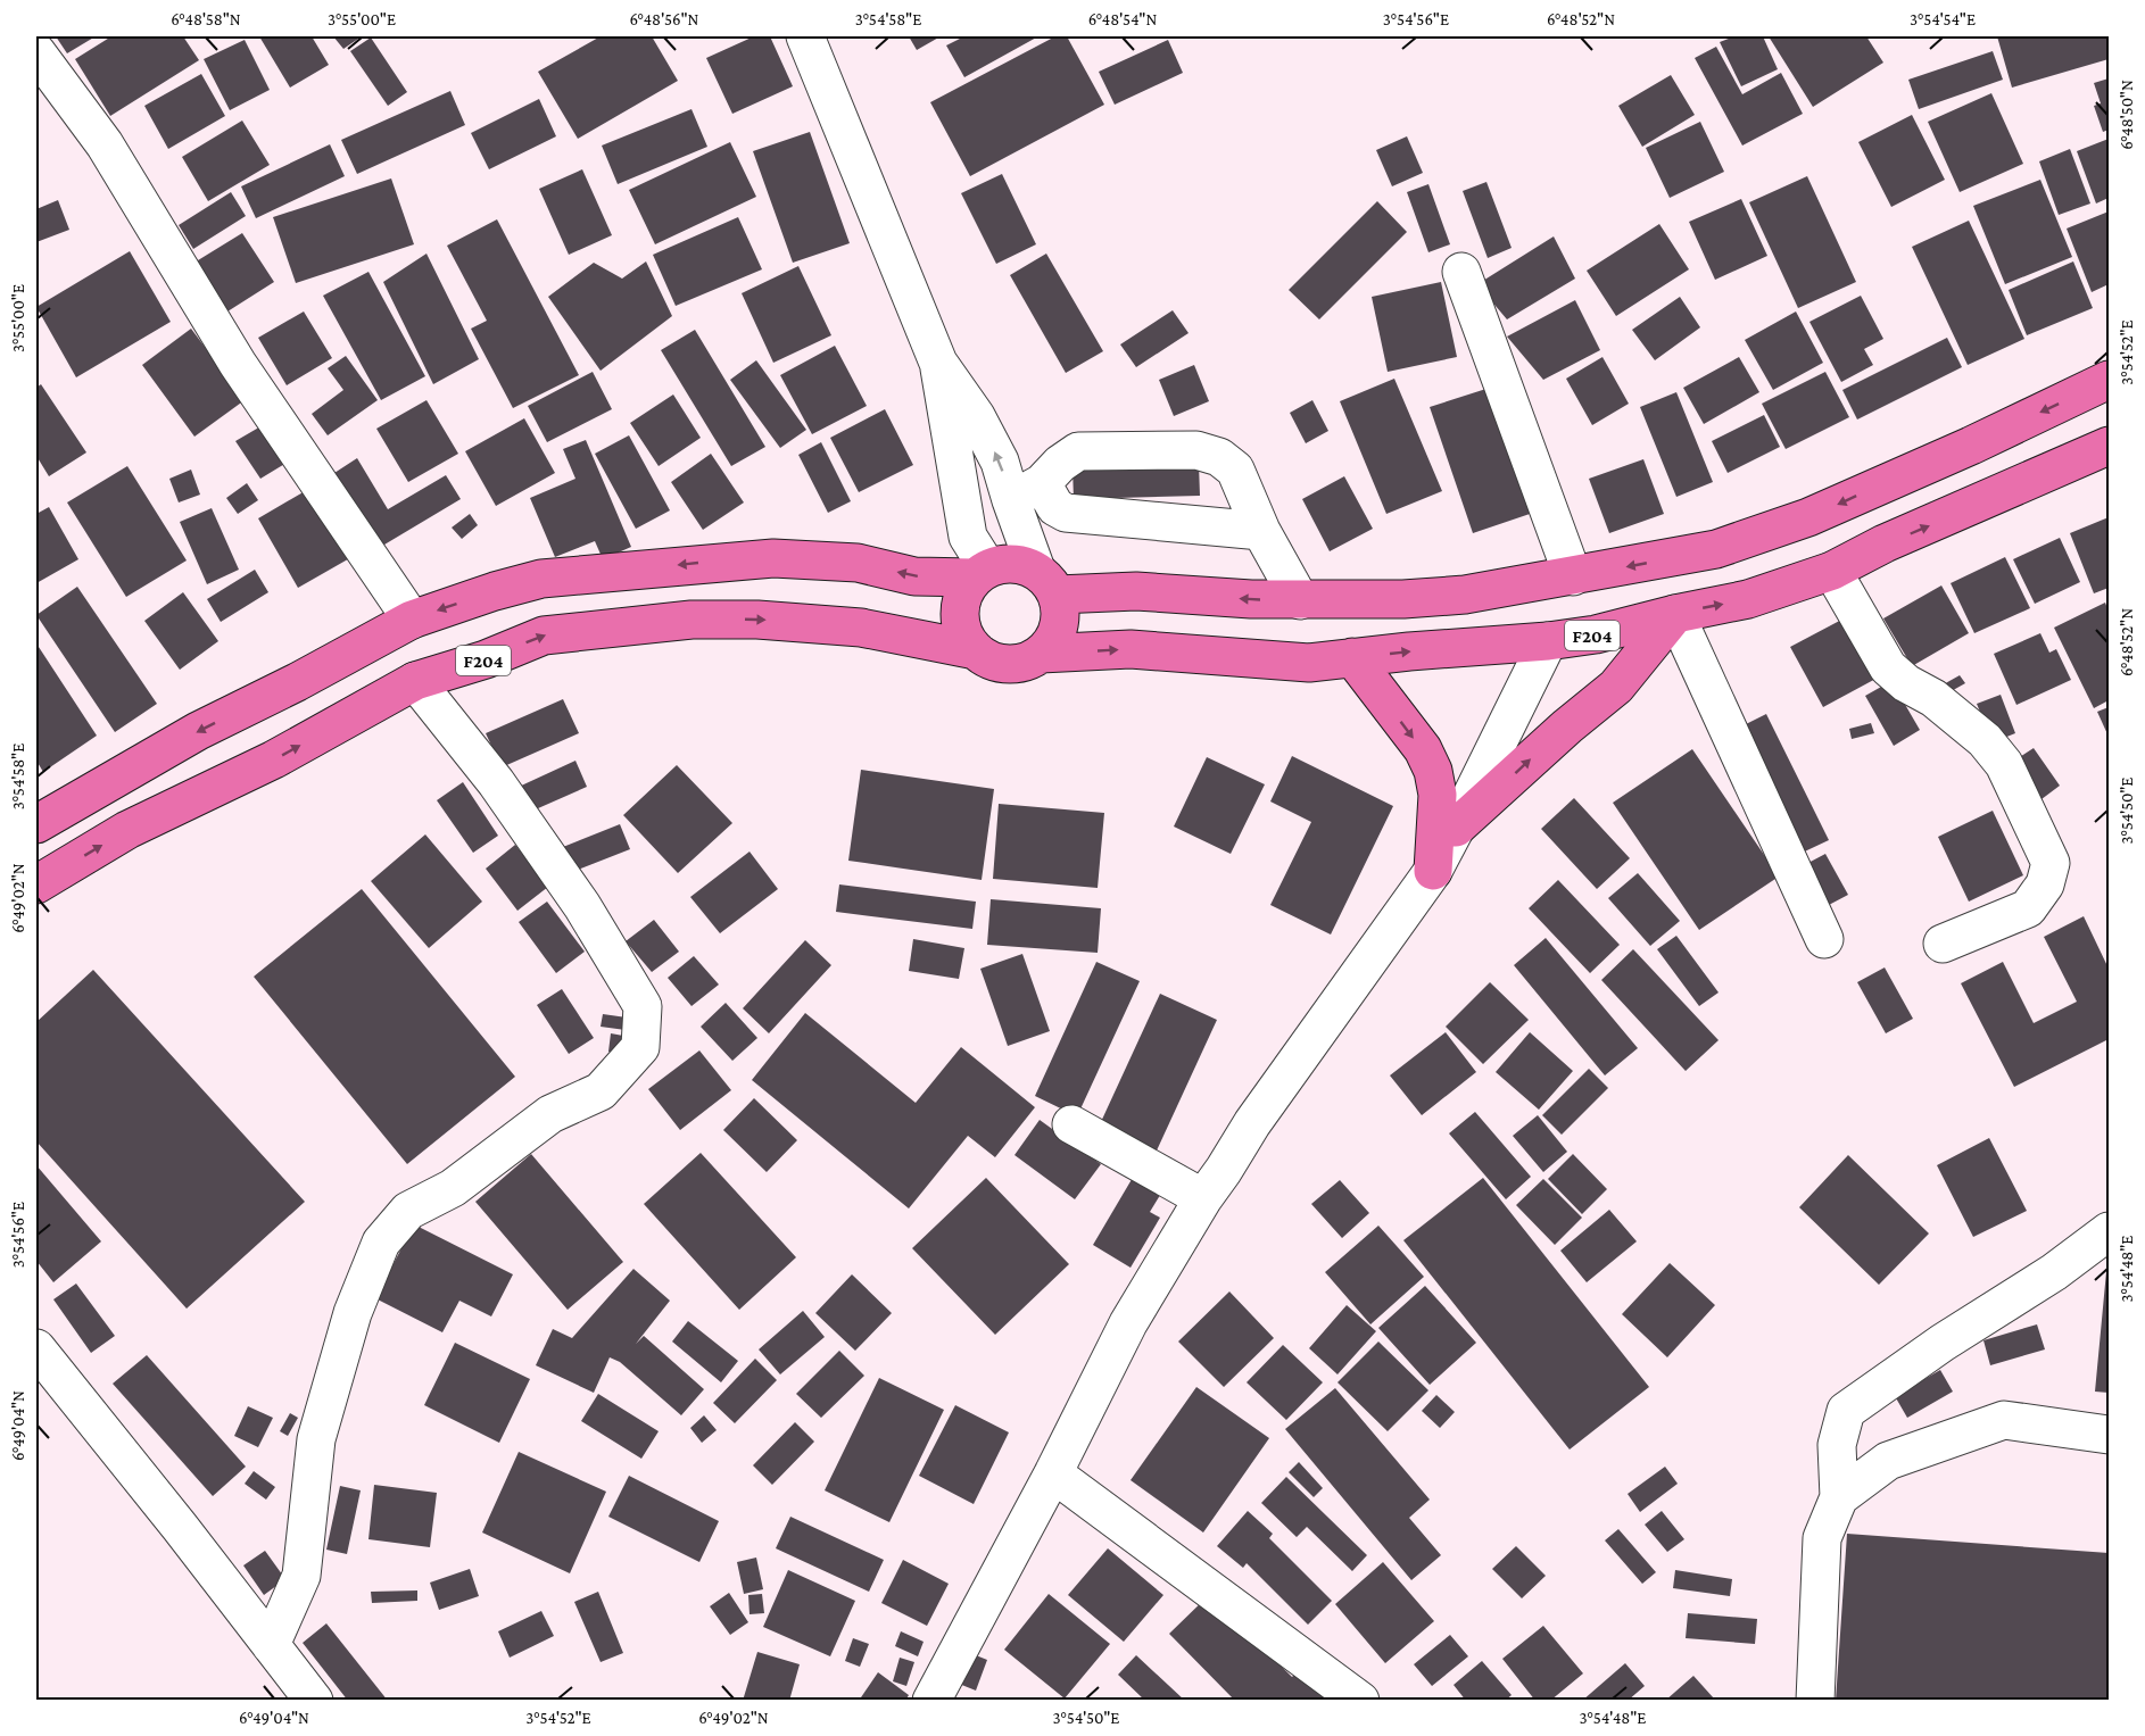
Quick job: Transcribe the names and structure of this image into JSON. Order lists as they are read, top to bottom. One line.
{"streets":{"main road":["F204"]},"coordinates":["6°48'58\"N","3°55'00\"E","6°48'56\"N","3°54'58\"E","6°48'54\"N","3°54'56\"E","6°48'52\"N","3°54'54\"E","6°48'50\"N","3°54'52\"E","3°54'50\"E","6°49'02\"N","3°54'48\"E","6°49'04\"N"]}
